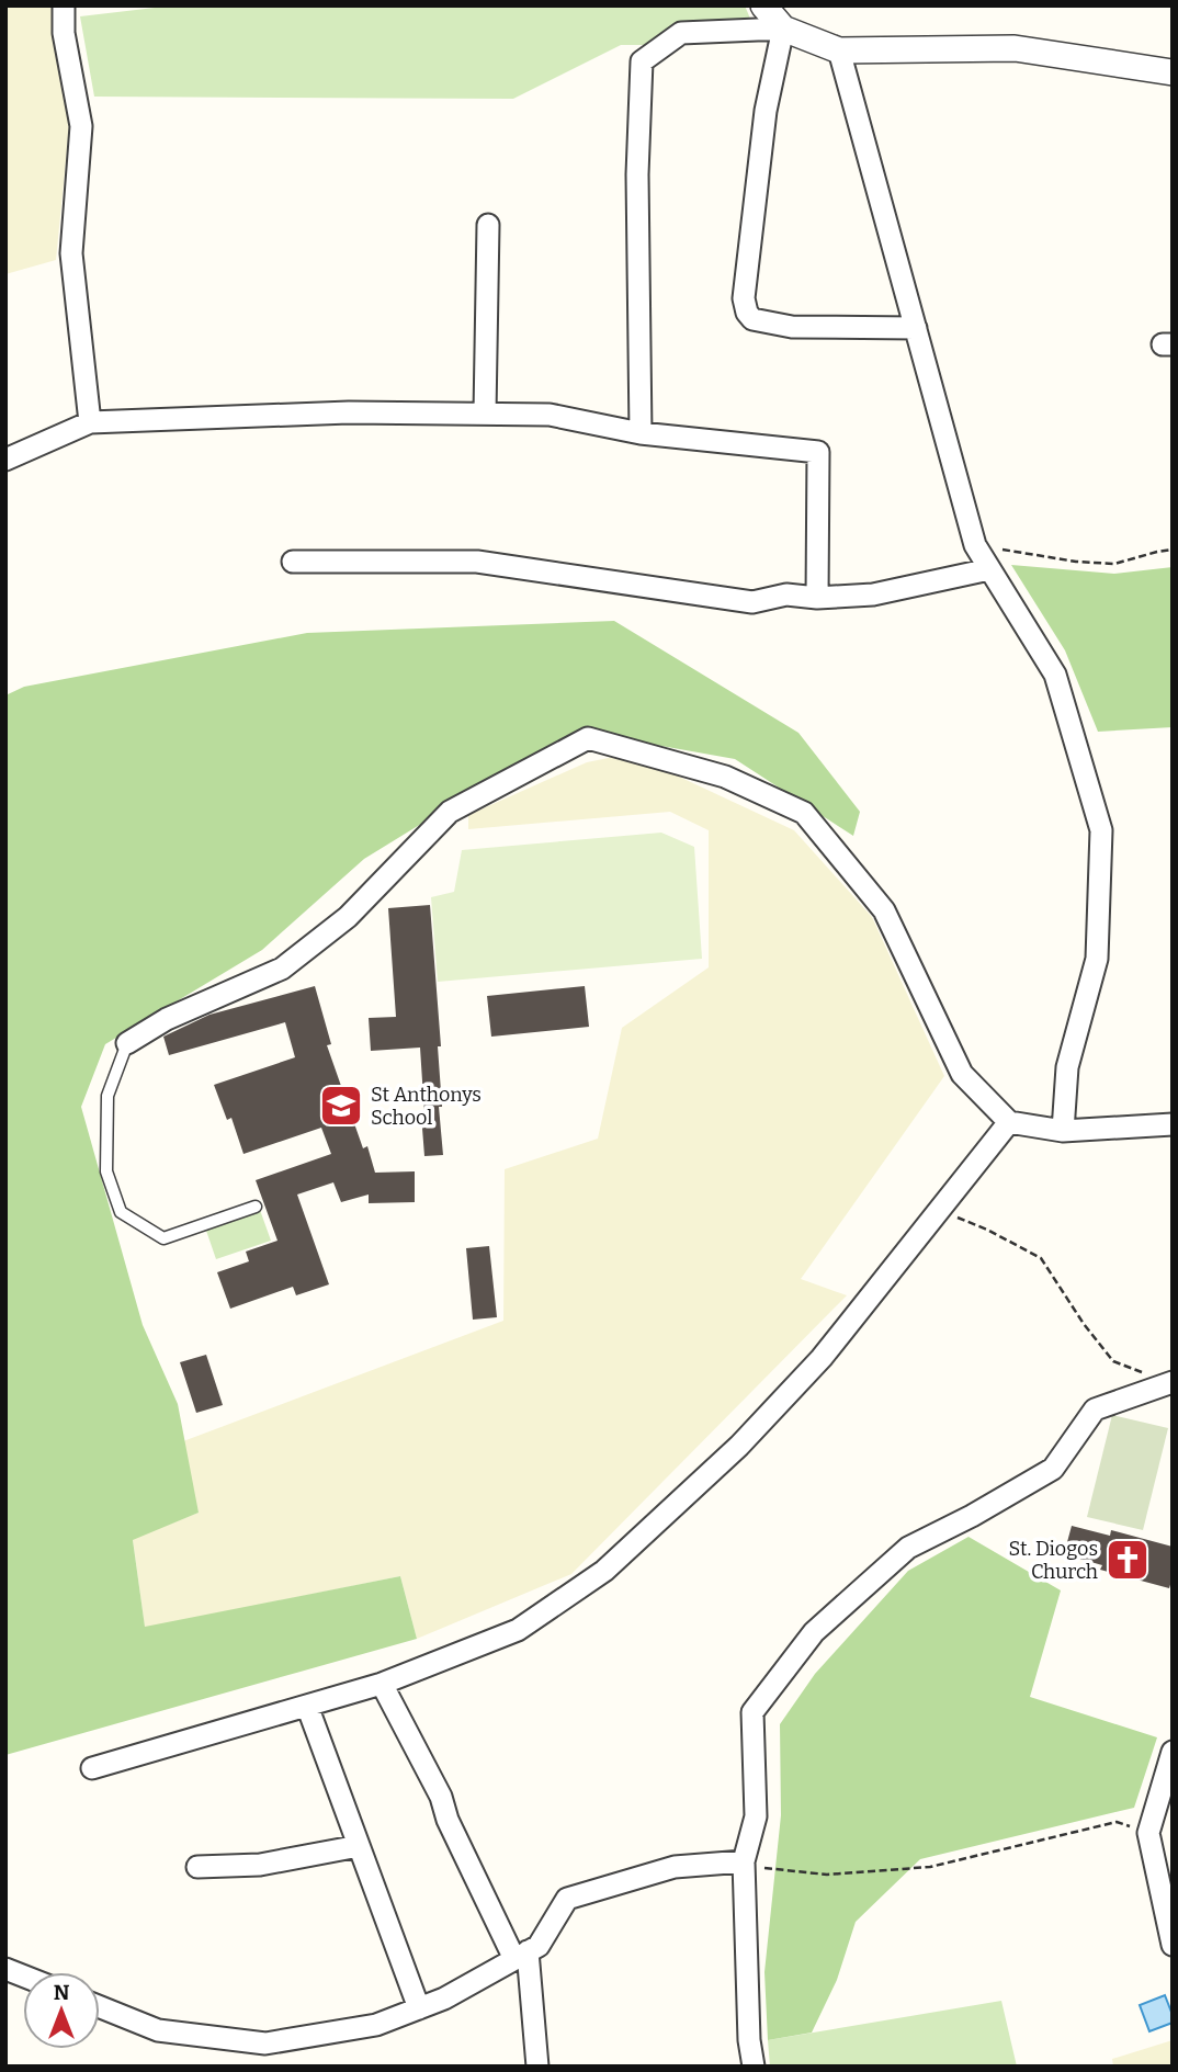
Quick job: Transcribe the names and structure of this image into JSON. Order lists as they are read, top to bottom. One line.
{"places":{"school or university":["St Anthonys School"],"church":["St. Diogos Church"]},"north":"top"}
